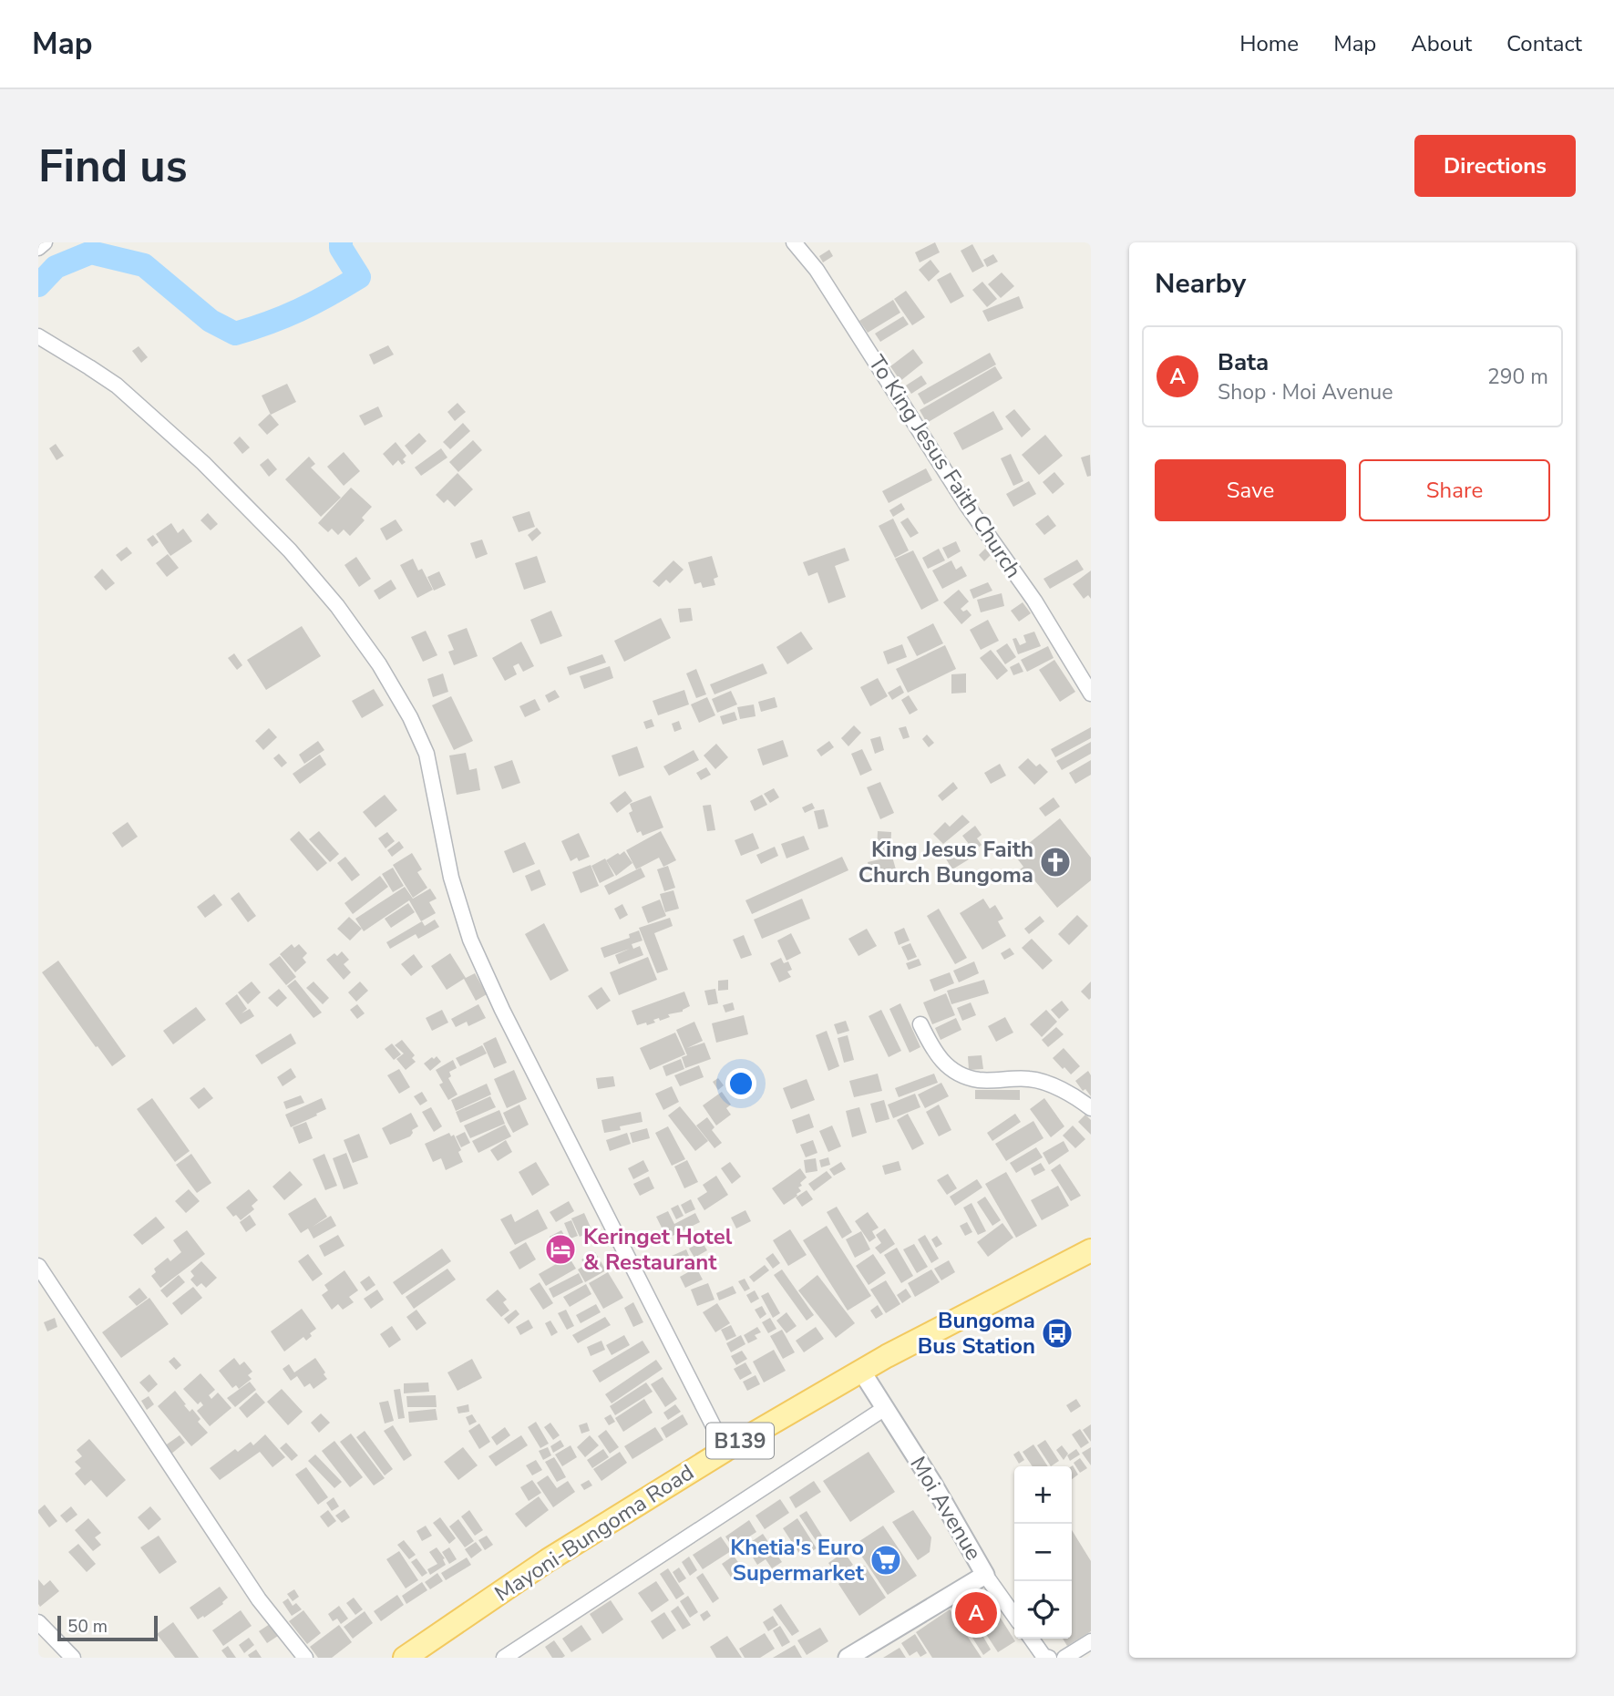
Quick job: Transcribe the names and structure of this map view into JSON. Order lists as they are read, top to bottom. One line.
{"streets":{"main road":["B139","Mayoni-Bungoma Road"],"street":["To King Jesus Faith Church","Moi Avenue"]},"crossings":[["Moi Avenue","Mayoni-Bungoma Road"]],"places":{"church":["King Jesus Faith Church Bungoma"],"hotel":["Keringet Hotel & Restaurant"],"bus stop":["Bungoma Bus Station"],"supermarket":["Khetia's Euro Supermarket"]},"scale_bar":"50 m","page":{"header":"Map","nav":["Home","Map","About","Contact"],"buttons":["Directions",["Save","Share"]],"title":"Find us","heading":"Nearby","list":[{"mark":"A","name":"Bata","note":"Shop · Moi Avenue","value":"290 m"}],"map_buttons":["+","−"],"pins":"A","scale":"50 m"}}
